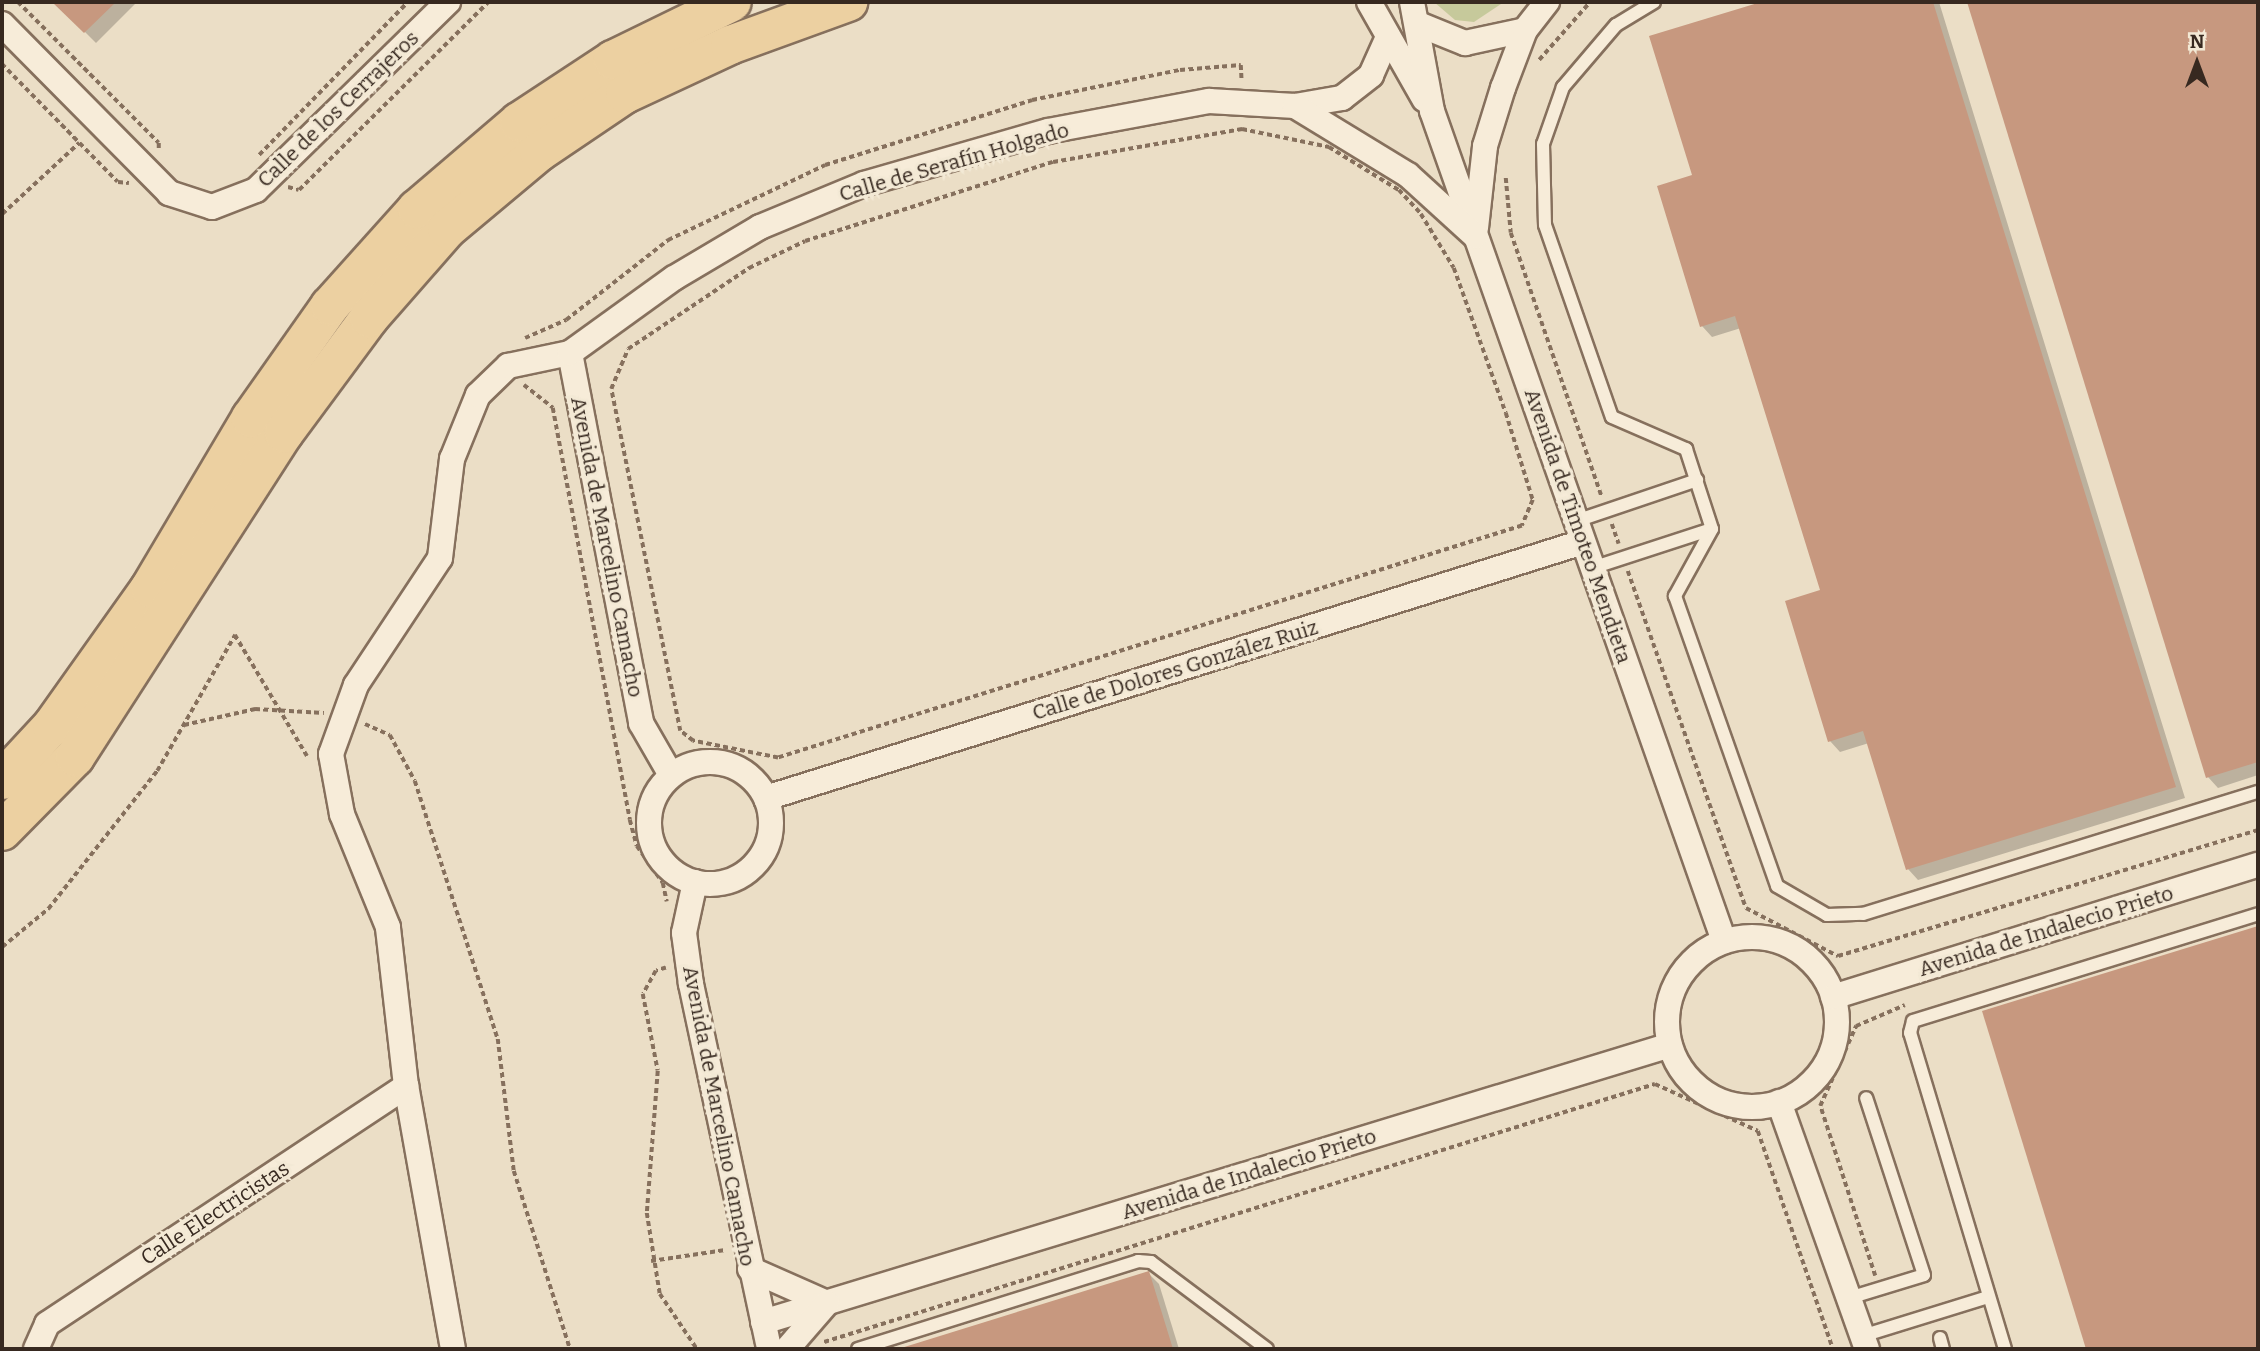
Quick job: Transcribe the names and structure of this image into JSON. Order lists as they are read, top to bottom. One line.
{"streets":{"street":["Calle de los Cerrajeros","Calle de Serafín Holgado","Avenida de Timoteo Mendieta","Avenida de Marcelino Camacho","Calle de Dolores González Ruiz","Avenida de Indalecio Prieto","Calle Electricistas"]},"crossings":[["Calle de Serafín Holgado","Avenida de Timoteo Mendieta"],["Calle de Serafín Holgado","Avenida de Marcelino Camacho"],["Avenida de Timoteo Mendieta","Calle de Dolores González Ruiz"],["Avenida de Timoteo Mendieta","Avenida de Indalecio Prieto"],["Avenida de Marcelino Camacho","Calle de Dolores González Ruiz"],["Avenida de Marcelino Camacho","Avenida de Indalecio Prieto"]],"north":"top"}
